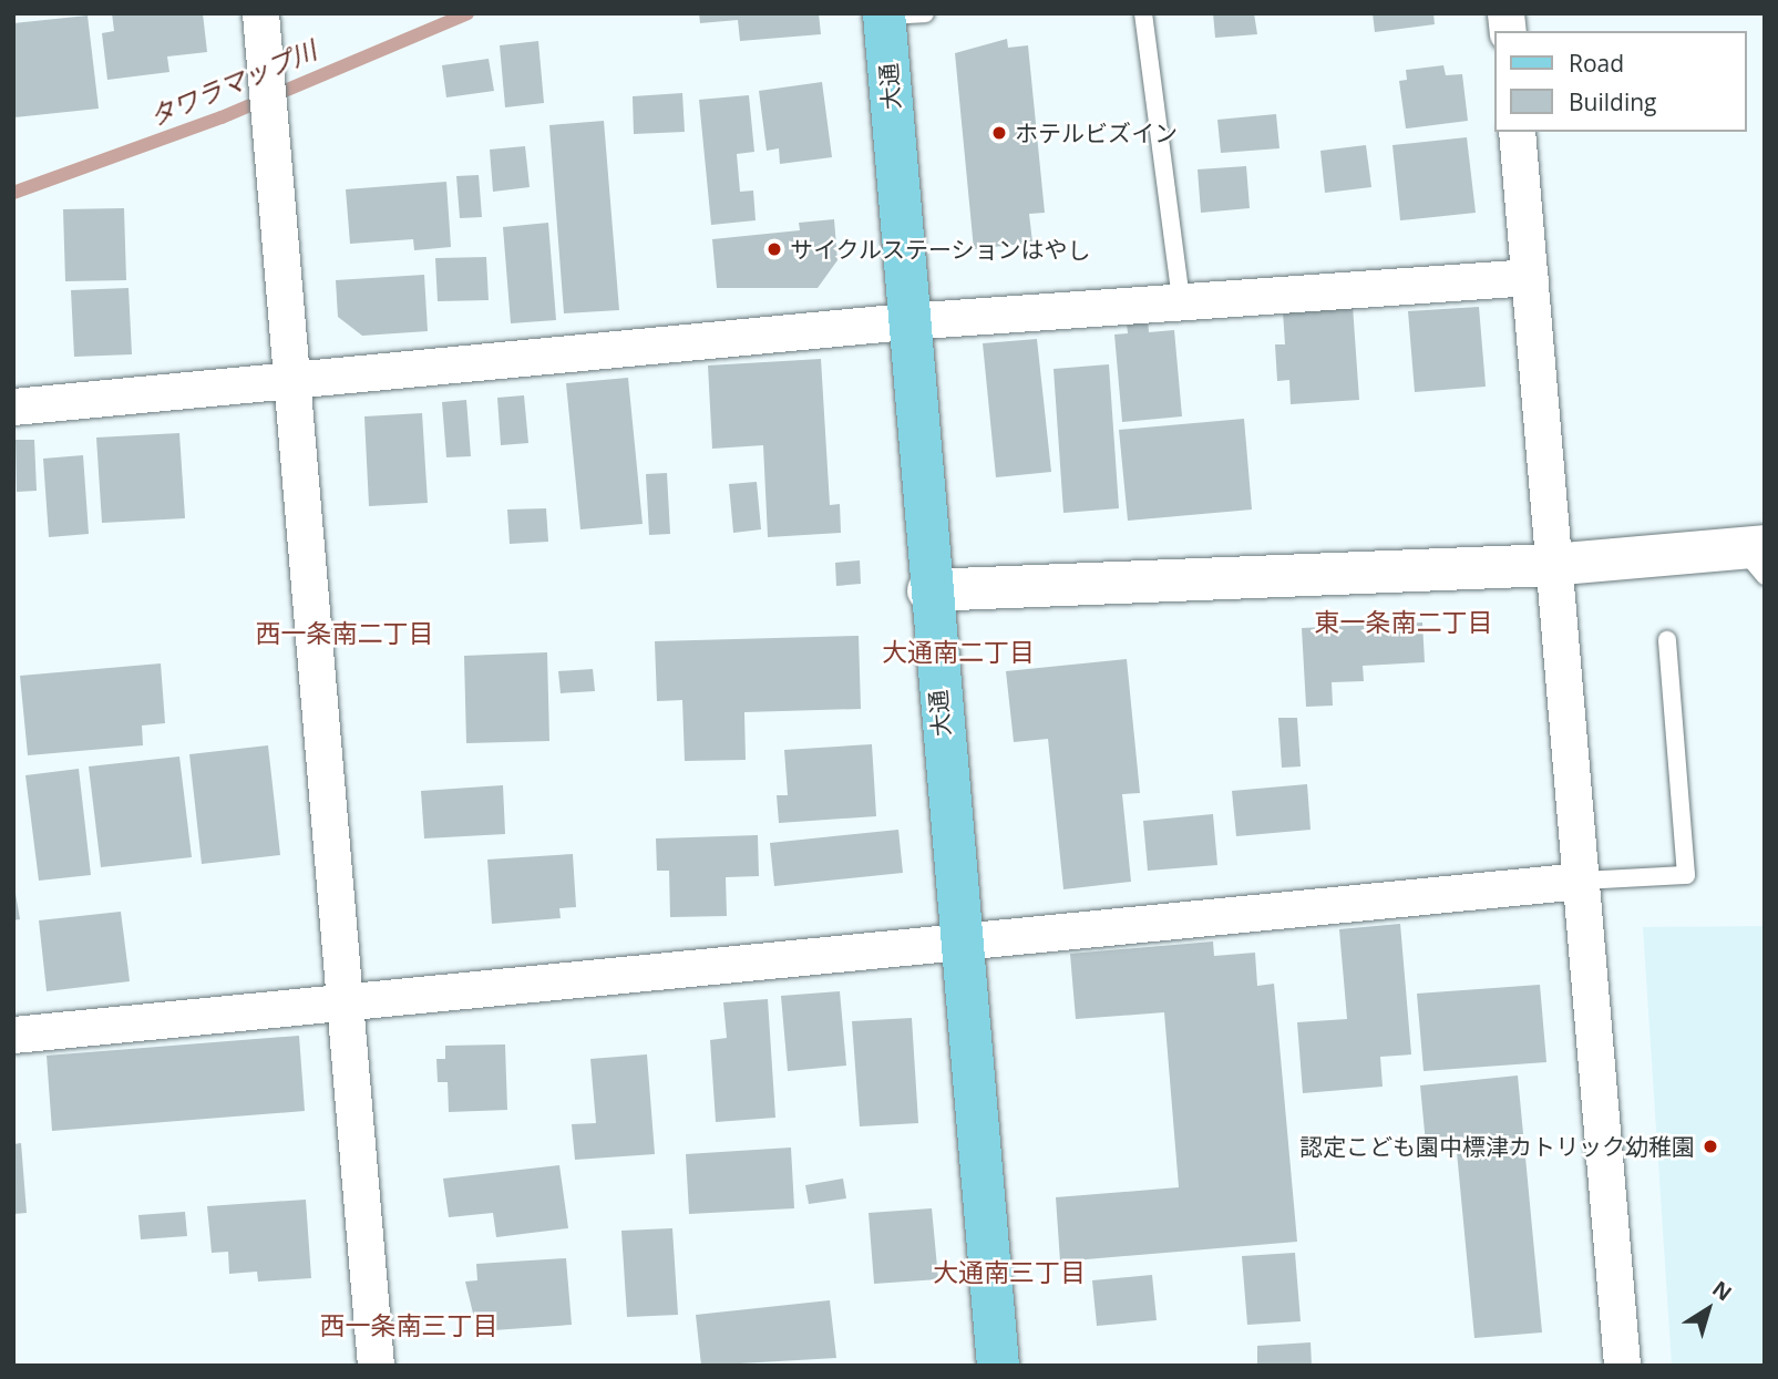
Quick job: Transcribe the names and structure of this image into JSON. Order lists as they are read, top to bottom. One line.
{"streets":{"main road":["大通"]},"districts":["東一条南二丁目","西一条南二丁目","大通南二丁目","大通南三丁目","西一条南三丁目"],"water":["タワラマップ川"],"places":["ホテルビズイン","サイクルステーションはやし","認定こども園中標津カトリック幼稚園"],"legend":["Road","Building"],"north":"top right"}
